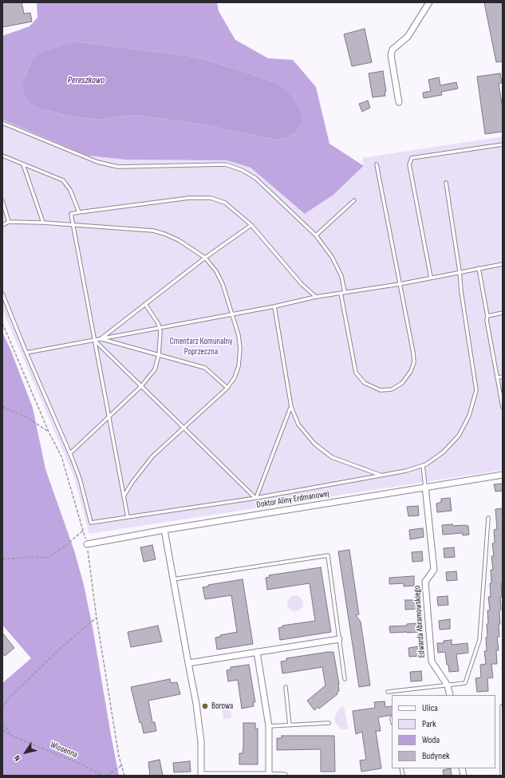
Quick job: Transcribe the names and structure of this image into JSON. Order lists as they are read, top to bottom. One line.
{"streets":{"street":["Doktor Aliny Erdmanowej","Edwarda Abramowskiego"],"path":["Wiosenna"]},"crossings":[["Doktor Aliny Erdmanowej","Edwarda Abramowskiego"]],"water":["Pereszkowo"],"parks":["Cmentarz Komunalny Poprzeczna"],"places":["Borowa"],"legend":["Ulica","Park","Woda","Budynek"],"north":"bottom left"}
